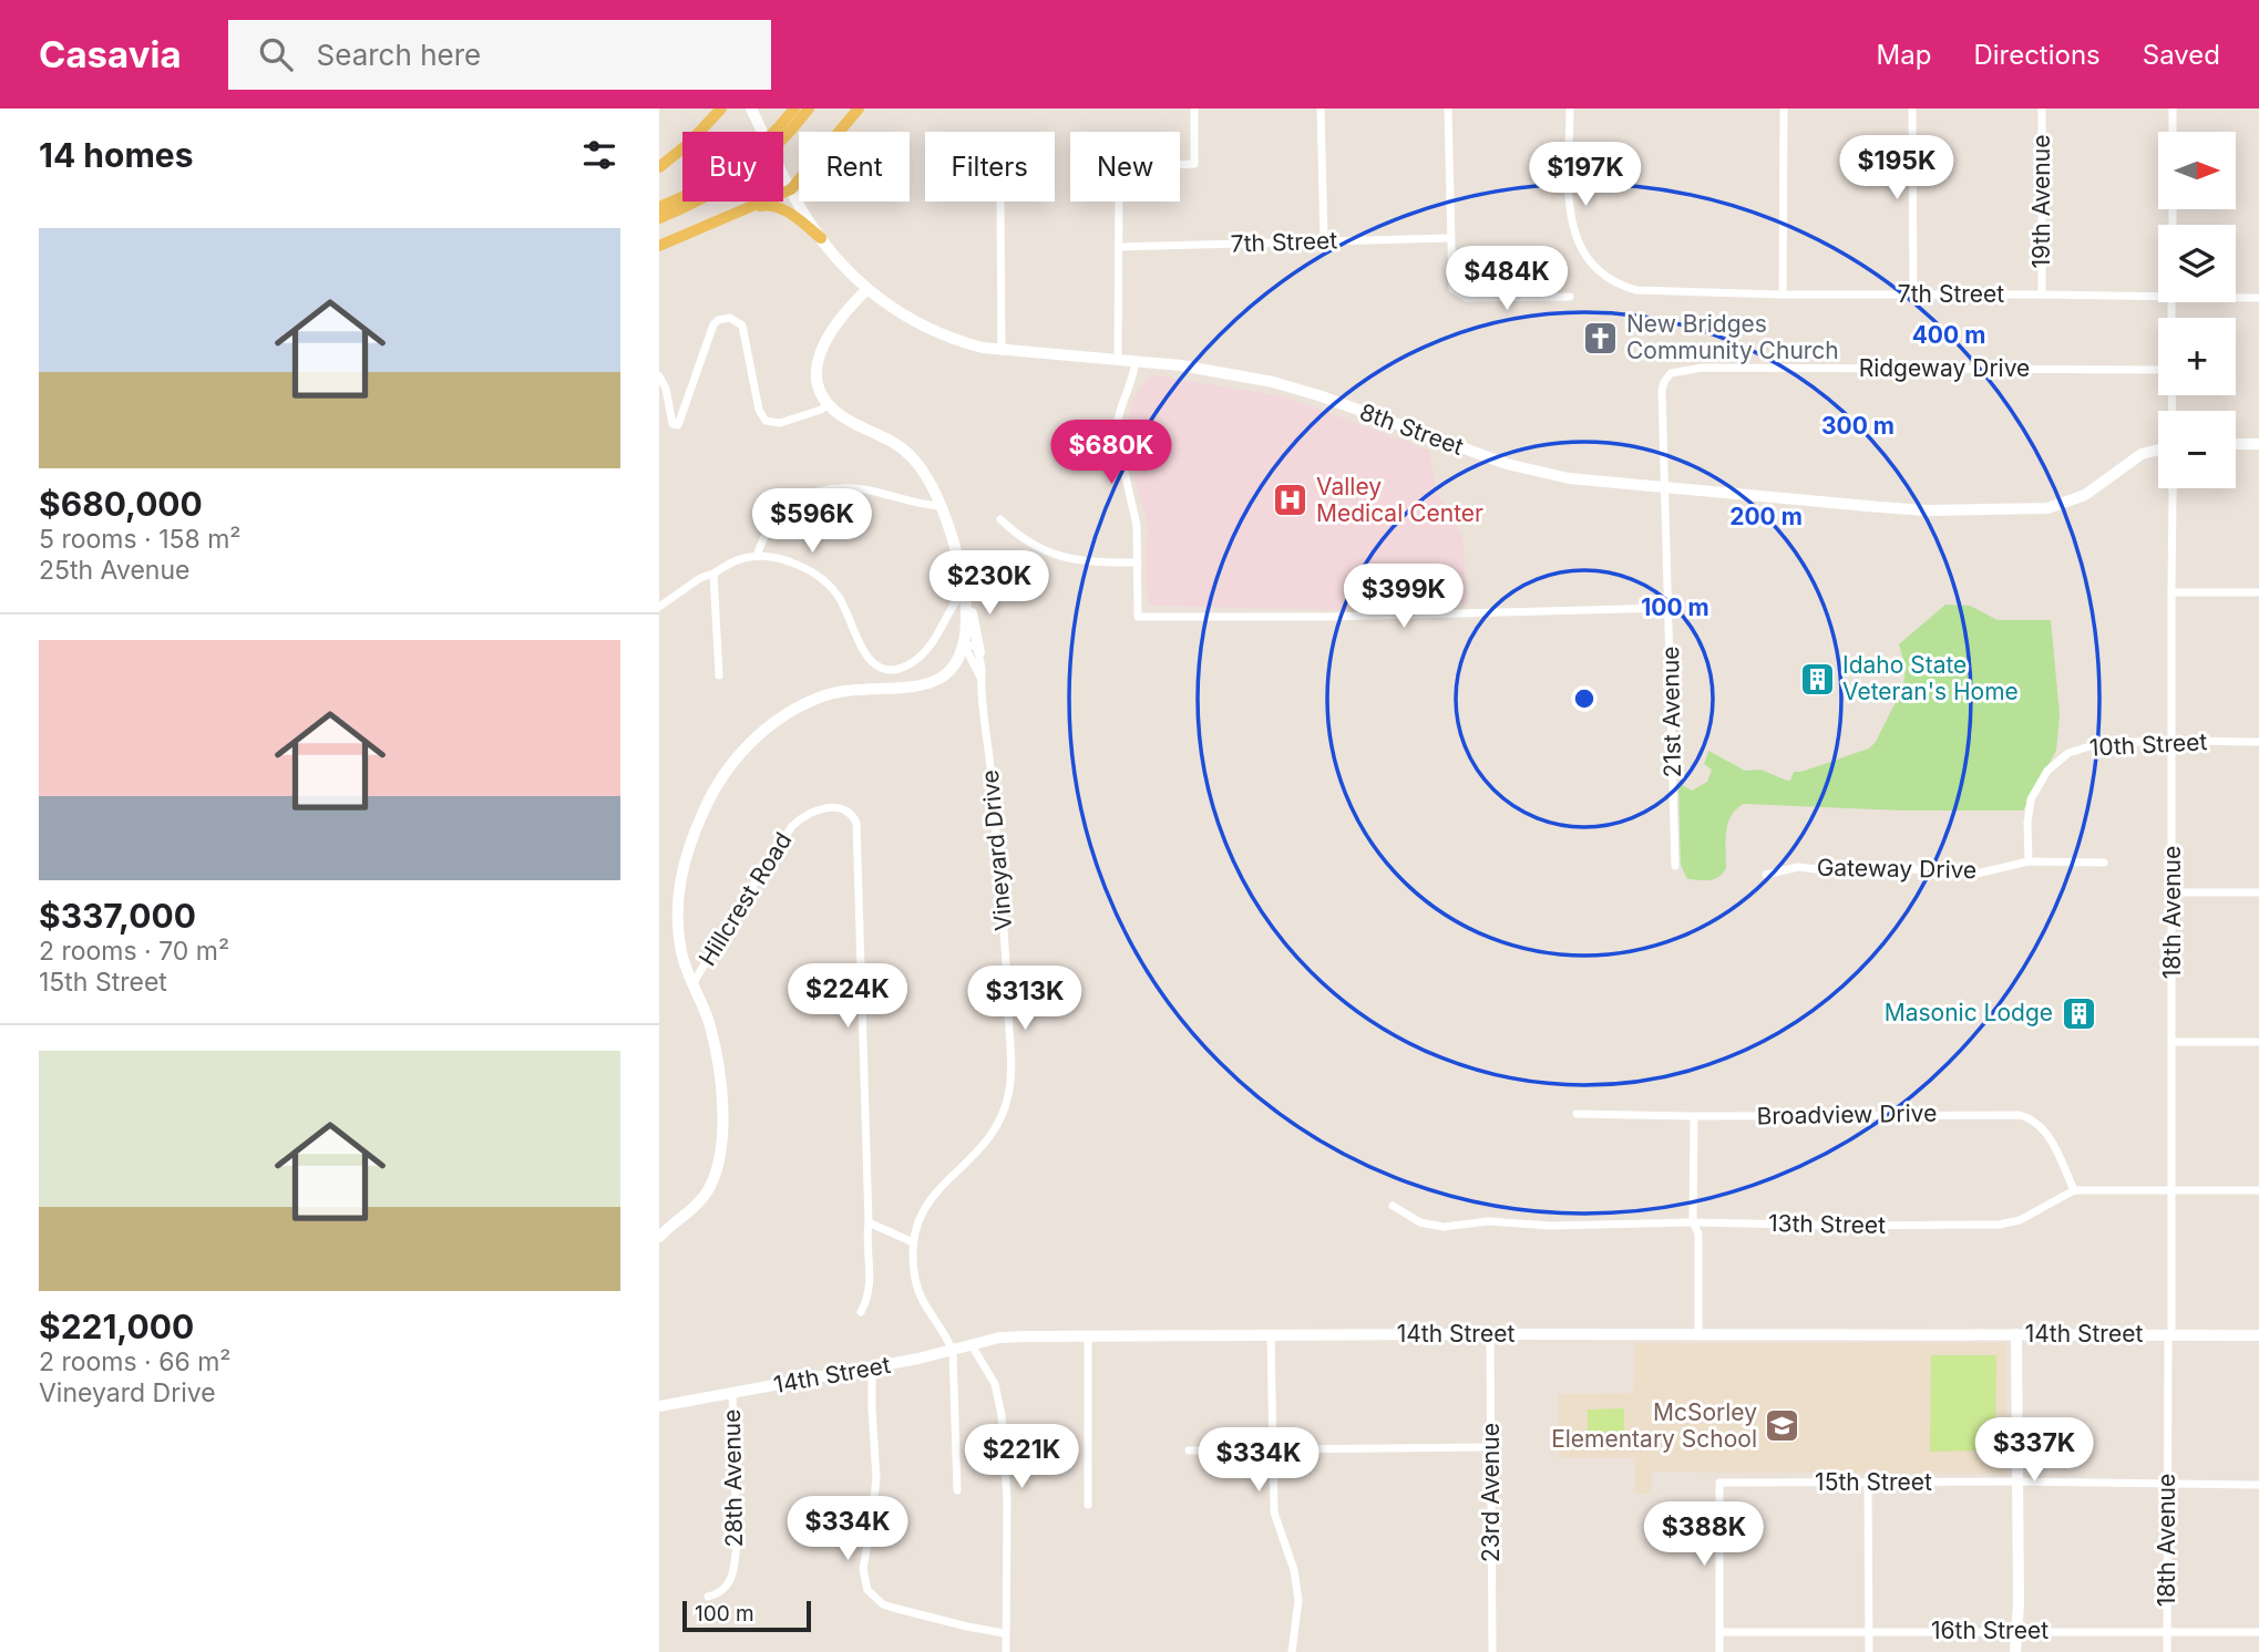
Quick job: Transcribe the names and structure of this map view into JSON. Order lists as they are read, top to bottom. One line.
{"streets":{"street":["19th Avenue","7th Street","Ridgeway Drive","8th Street","21st Avenue","10th Street","Vineyard Drive","Gateway Drive","Hillcrest Road","18th Avenue","Broadview Drive","13th Street","14th Street","28th Avenue","15th Street","23rd Avenue","16th Street"]},"crossings":[["19th Avenue","7th Street"],["Ridgeway Drive","21st Avenue"],["8th Street","21st Avenue"],["10th Street","Gateway Drive"],["10th Street","18th Avenue"],["Vineyard Drive","14th Street"],["18th Avenue","14th Street"],["18th Avenue","15th Street"],["18th Avenue","16th Street"],["Broadview Drive","13th Street"],["14th Street","28th Avenue"],["14th Street","23rd Avenue"],["15th Street","16th Street"]],"places":{"church":["New Bridges Community Church"],"hospital":["Valley Medical Center"],"building":["Idaho State Veteran's Home","Masonic Lodge"],"school or university":["McSorley Elementary School"]},"scale_bar":"100 m","north":"right","page":{"header":"Casavia","search":"Search here","nav":["Map","Directions","Saved"],"heading":"14 homes","map_buttons":["+","−"],"chip":["Buy","Rent","Filters","New"],"price":["$195K","$197K","$484K","$680K","$596K","$230K","$399K","$224K","$313K","$337K","$221K","$334K","$334K","$388K"],"list":[{"name":"$680,000","note":"5 rooms · 158 m² · 25th Avenue"},{"name":"$337,000","note":"2 rooms · 70 m² · 15th Street"},{"name":"$221,000","note":"2 rooms · 66 m² · Vineyard Drive"}],"scale":"100 m"},"rings":["400 m","300 m","200 m","100 m"]}
